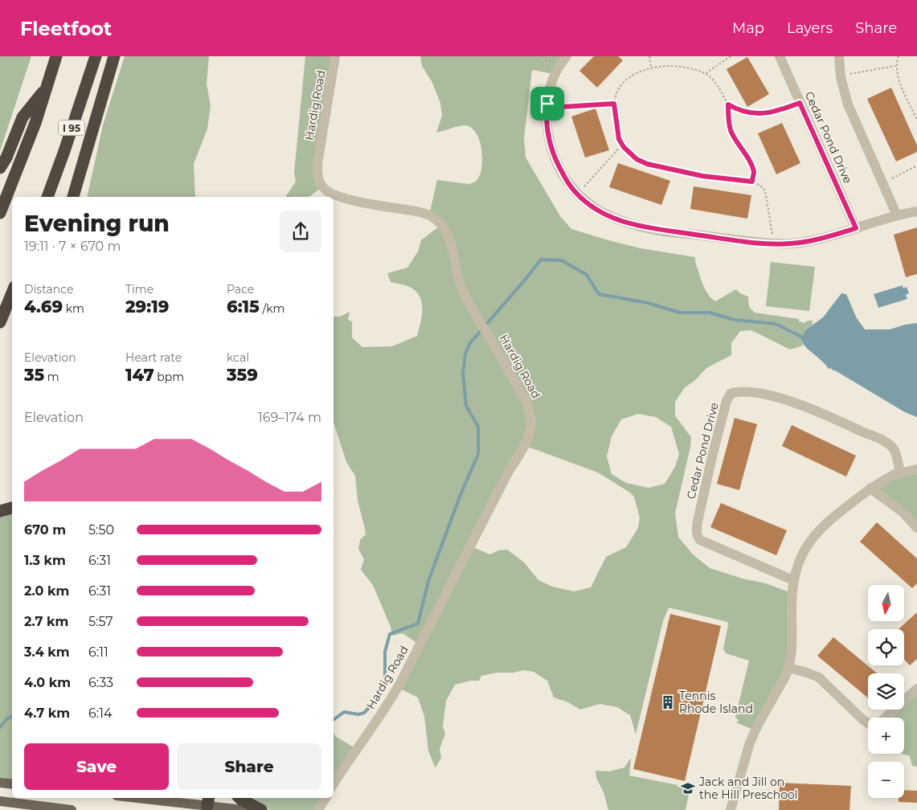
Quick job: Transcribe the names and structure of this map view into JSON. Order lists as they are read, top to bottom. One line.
{"streets":{"highway":["I 95"],"street":["Hardig Road","Cedar Pond Drive"]},"places":{"building":["Tennis Rhode Island"],"school or university":["Jack and Jill on the Hill Preschool"]},"north":"bottom","page":{"header":"Fleetfoot","nav":["Map","Layers","Share"],"heading":["Evening run","19:11 · 7 × 670 m"],"stats":[["Distance","4.69 km"],["Time","29:19"],["Pace","6:15 /km"],["Elevation","35 m"],["Heart rate","147 bpm"],["kcal","359"]],"chart":["Elevation","169–174 m"],"list":[{"name":"670 m","note":"5:50"},{"name":"1.3 km","note":"6:31"},{"name":"2.0 km","note":"6:31"},{"name":"2.7 km","note":"5:57"},{"name":"3.4 km","note":"6:11"},{"name":"4.0 km","note":"6:33"},{"name":"4.7 km","note":"6:14"}],"map_buttons":["+","−"],"buttons":["Save","Share"]}}
